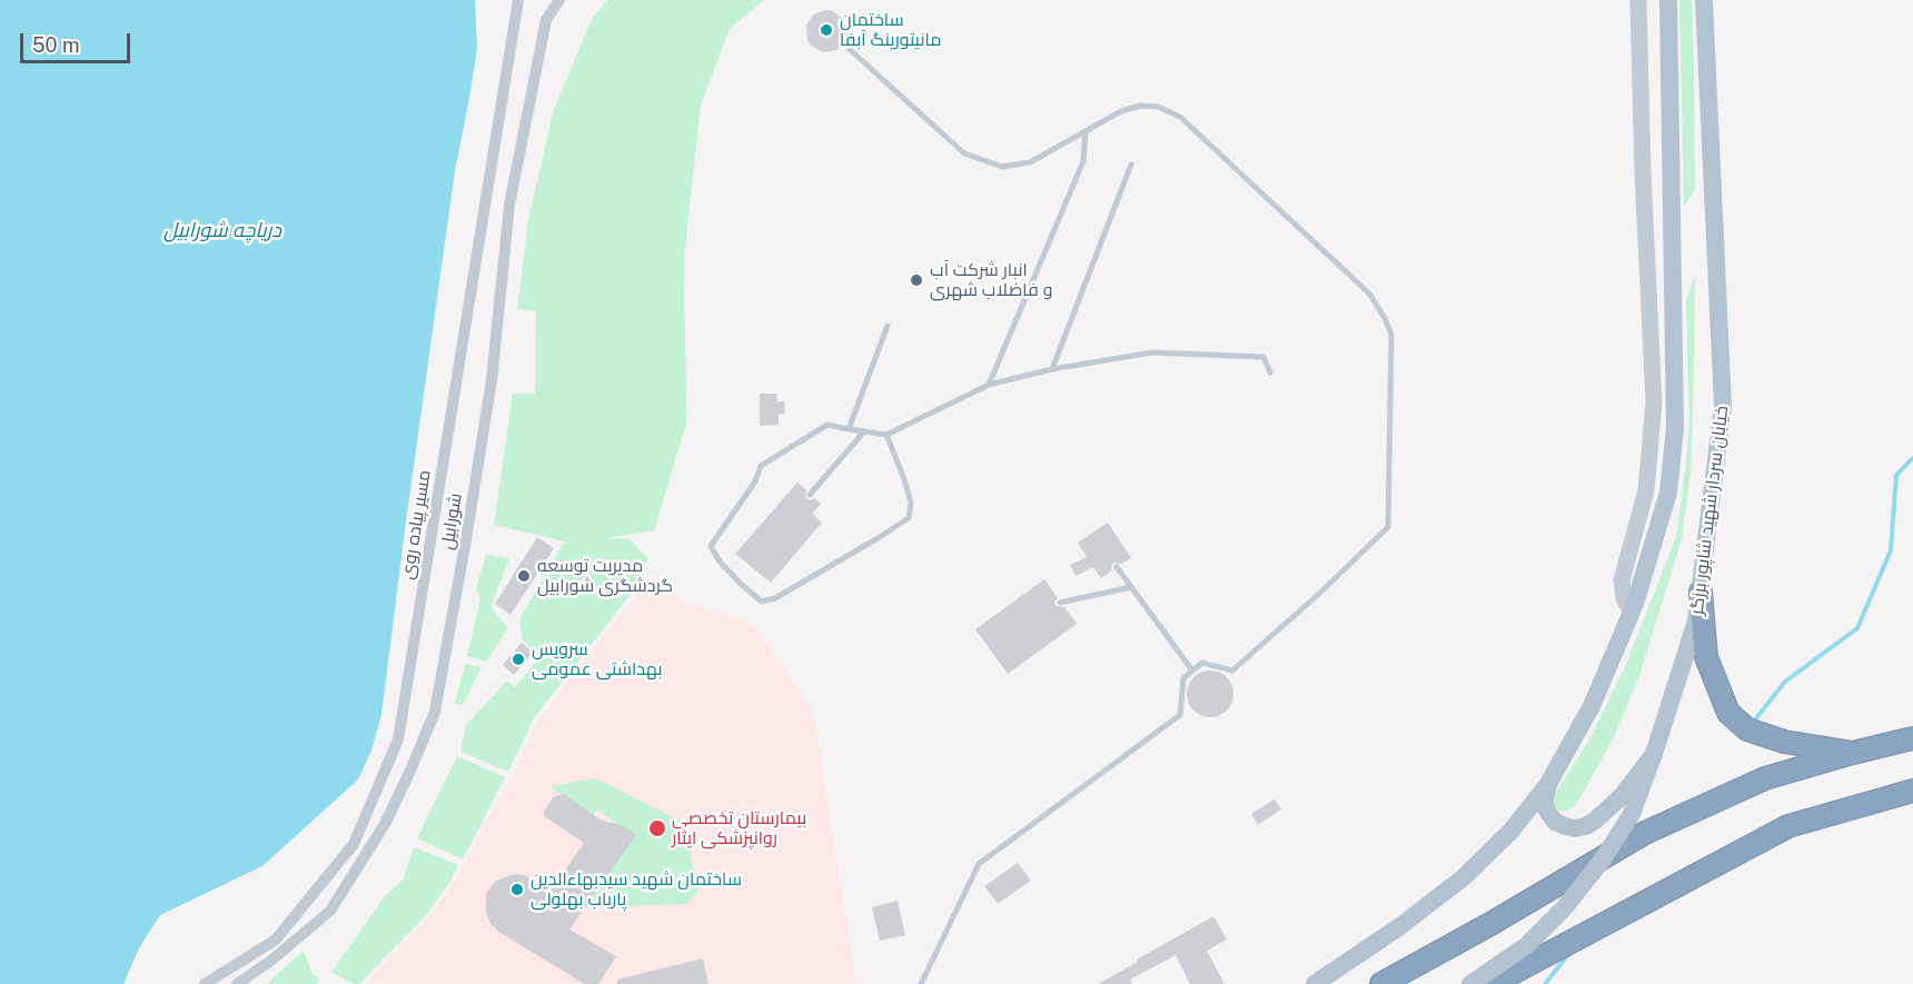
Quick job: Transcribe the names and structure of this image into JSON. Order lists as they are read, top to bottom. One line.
{"streets":{"main road":["خیابان سردار شهید شاپور برزگر"],"street":["شورابیل","مسیر پیاده روی"]},"water":["دریاچه شورابیل"],"places":["ساختمان مانیتورینگ آبفا","انبار شرکت آب و فاضلاب شهری","مدیریت توسعه گردشگری شورابیل","سرویس بهداشتی عمومی","بیمارستان تخصصی روانپزشکی ایثار","ساختمان شهید سیدبهاءالدین پاریاب بهلولی"],"scale_bar":"50 m"}
